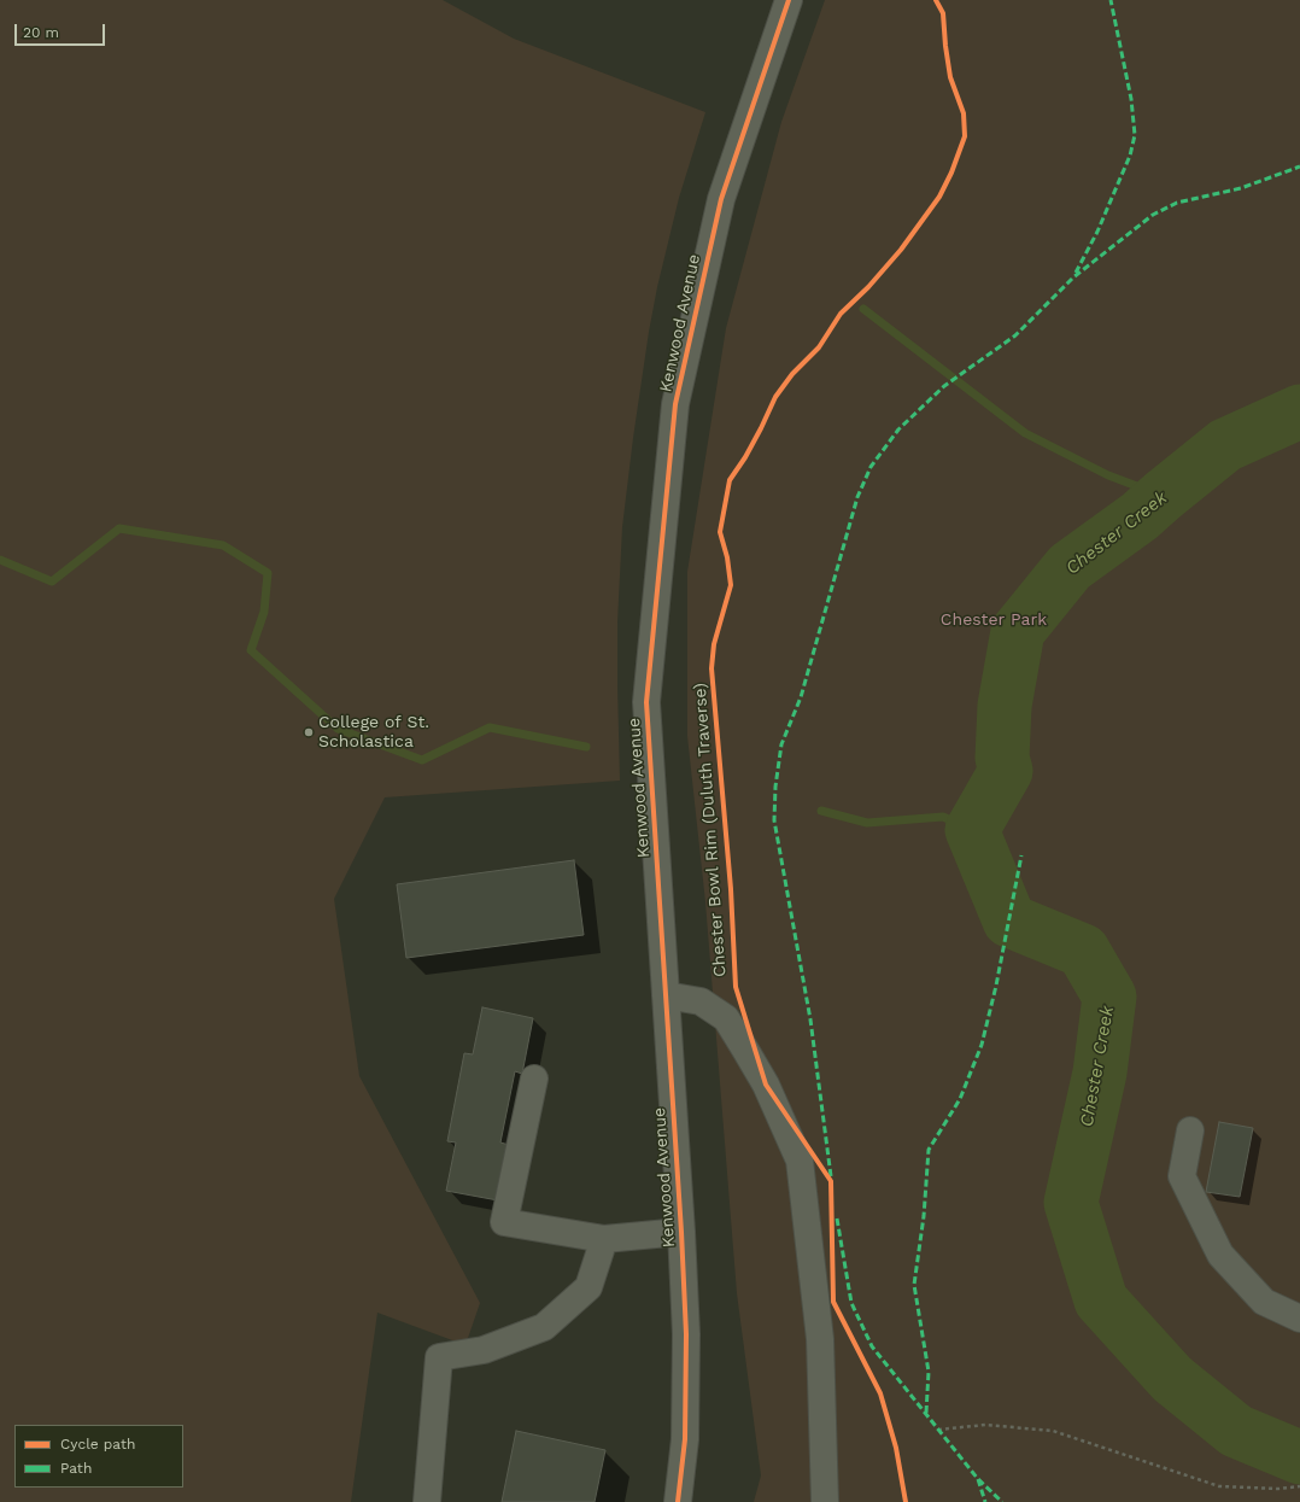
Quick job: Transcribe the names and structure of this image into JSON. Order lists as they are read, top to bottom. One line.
{"streets":{"street":["Kenwood Avenue"],"cycle path":["Chester Bowl Rim (Duluth Traverse)"]},"water":["Chester Creek"],"parks":["Chester Park"],"places":["College of St. Scholastica"],"legend":["Cycle path","Path"],"scale_bar":"20 m"}
